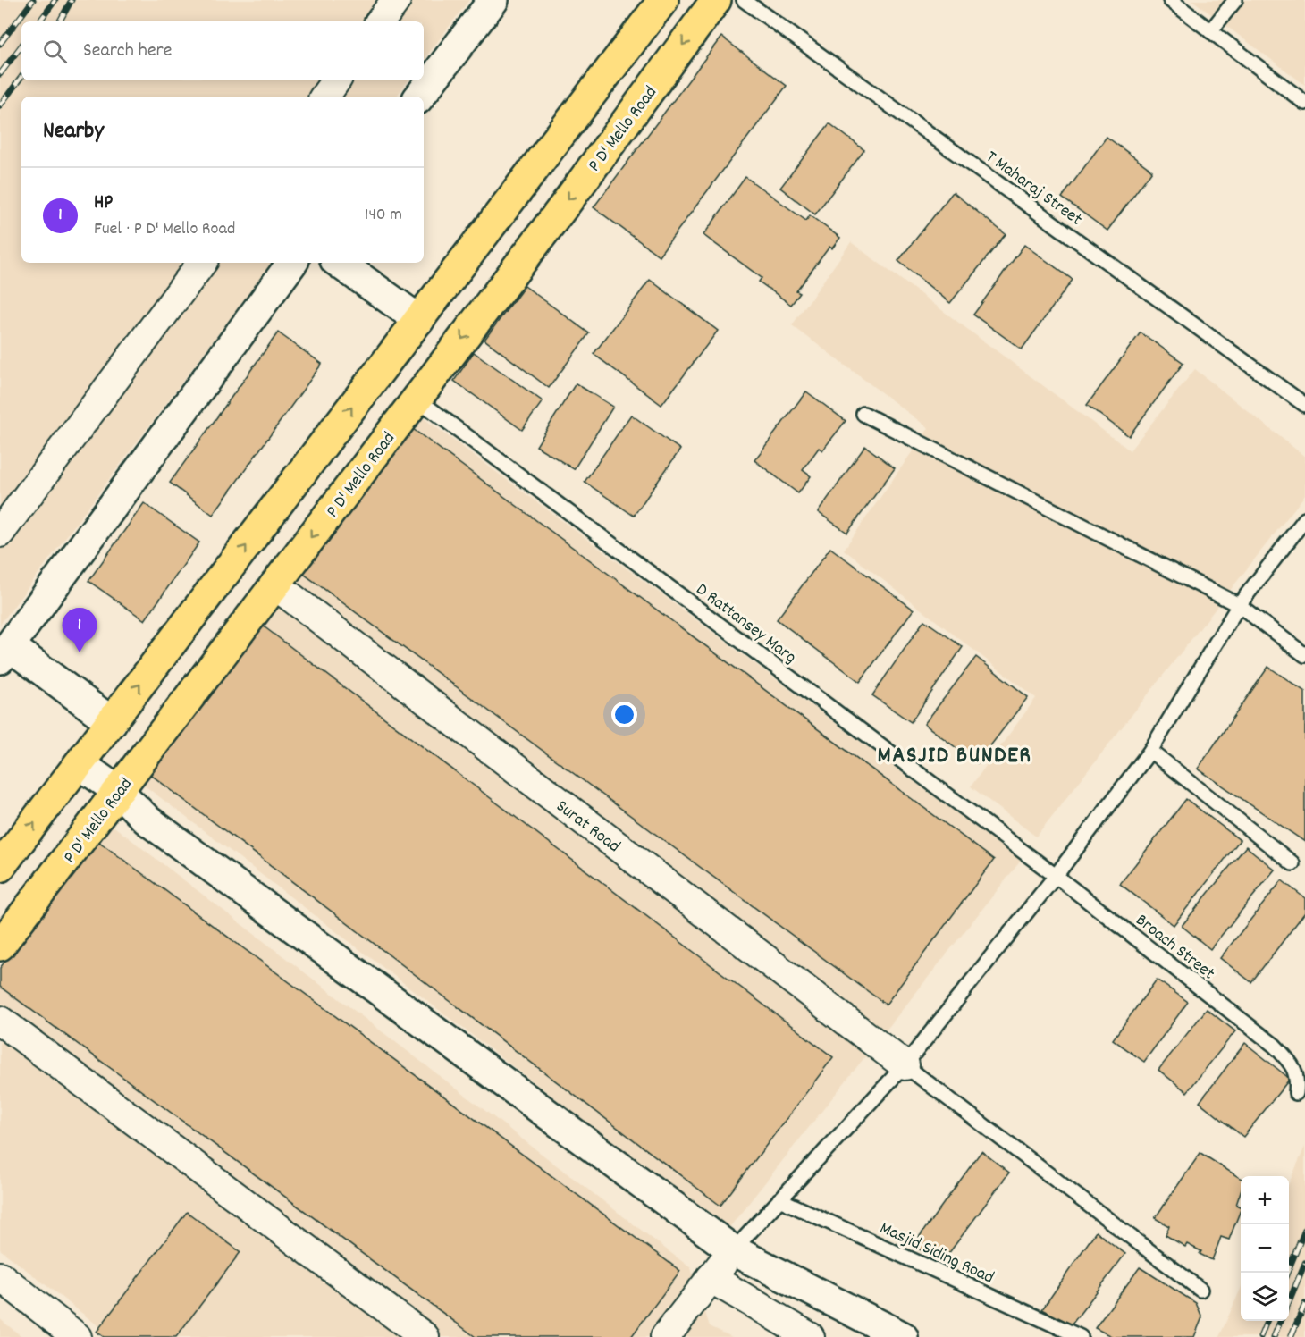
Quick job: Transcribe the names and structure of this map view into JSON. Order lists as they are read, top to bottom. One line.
{"streets":{"main road":["P D' Mello Road"],"street":["Surat Road"],"lane":["T Maharaj Street","D Rattansey Marg","Broach Street","Masjid Siding Road"]},"crossings":[["P D' Mello Road","D Rattansey Marg"],["P D' Mello Road","Surat Road"],["D Rattansey Marg","Broach Street"]],"districts":["MASJID BUNDER"],"page":{"search":"Search here","heading":"Nearby","list":[{"mark":"1","name":"HP","note":"Fuel · P D' Mello Road","value":"140 m"}],"pins":"1","map_buttons":["+","−"]}}
